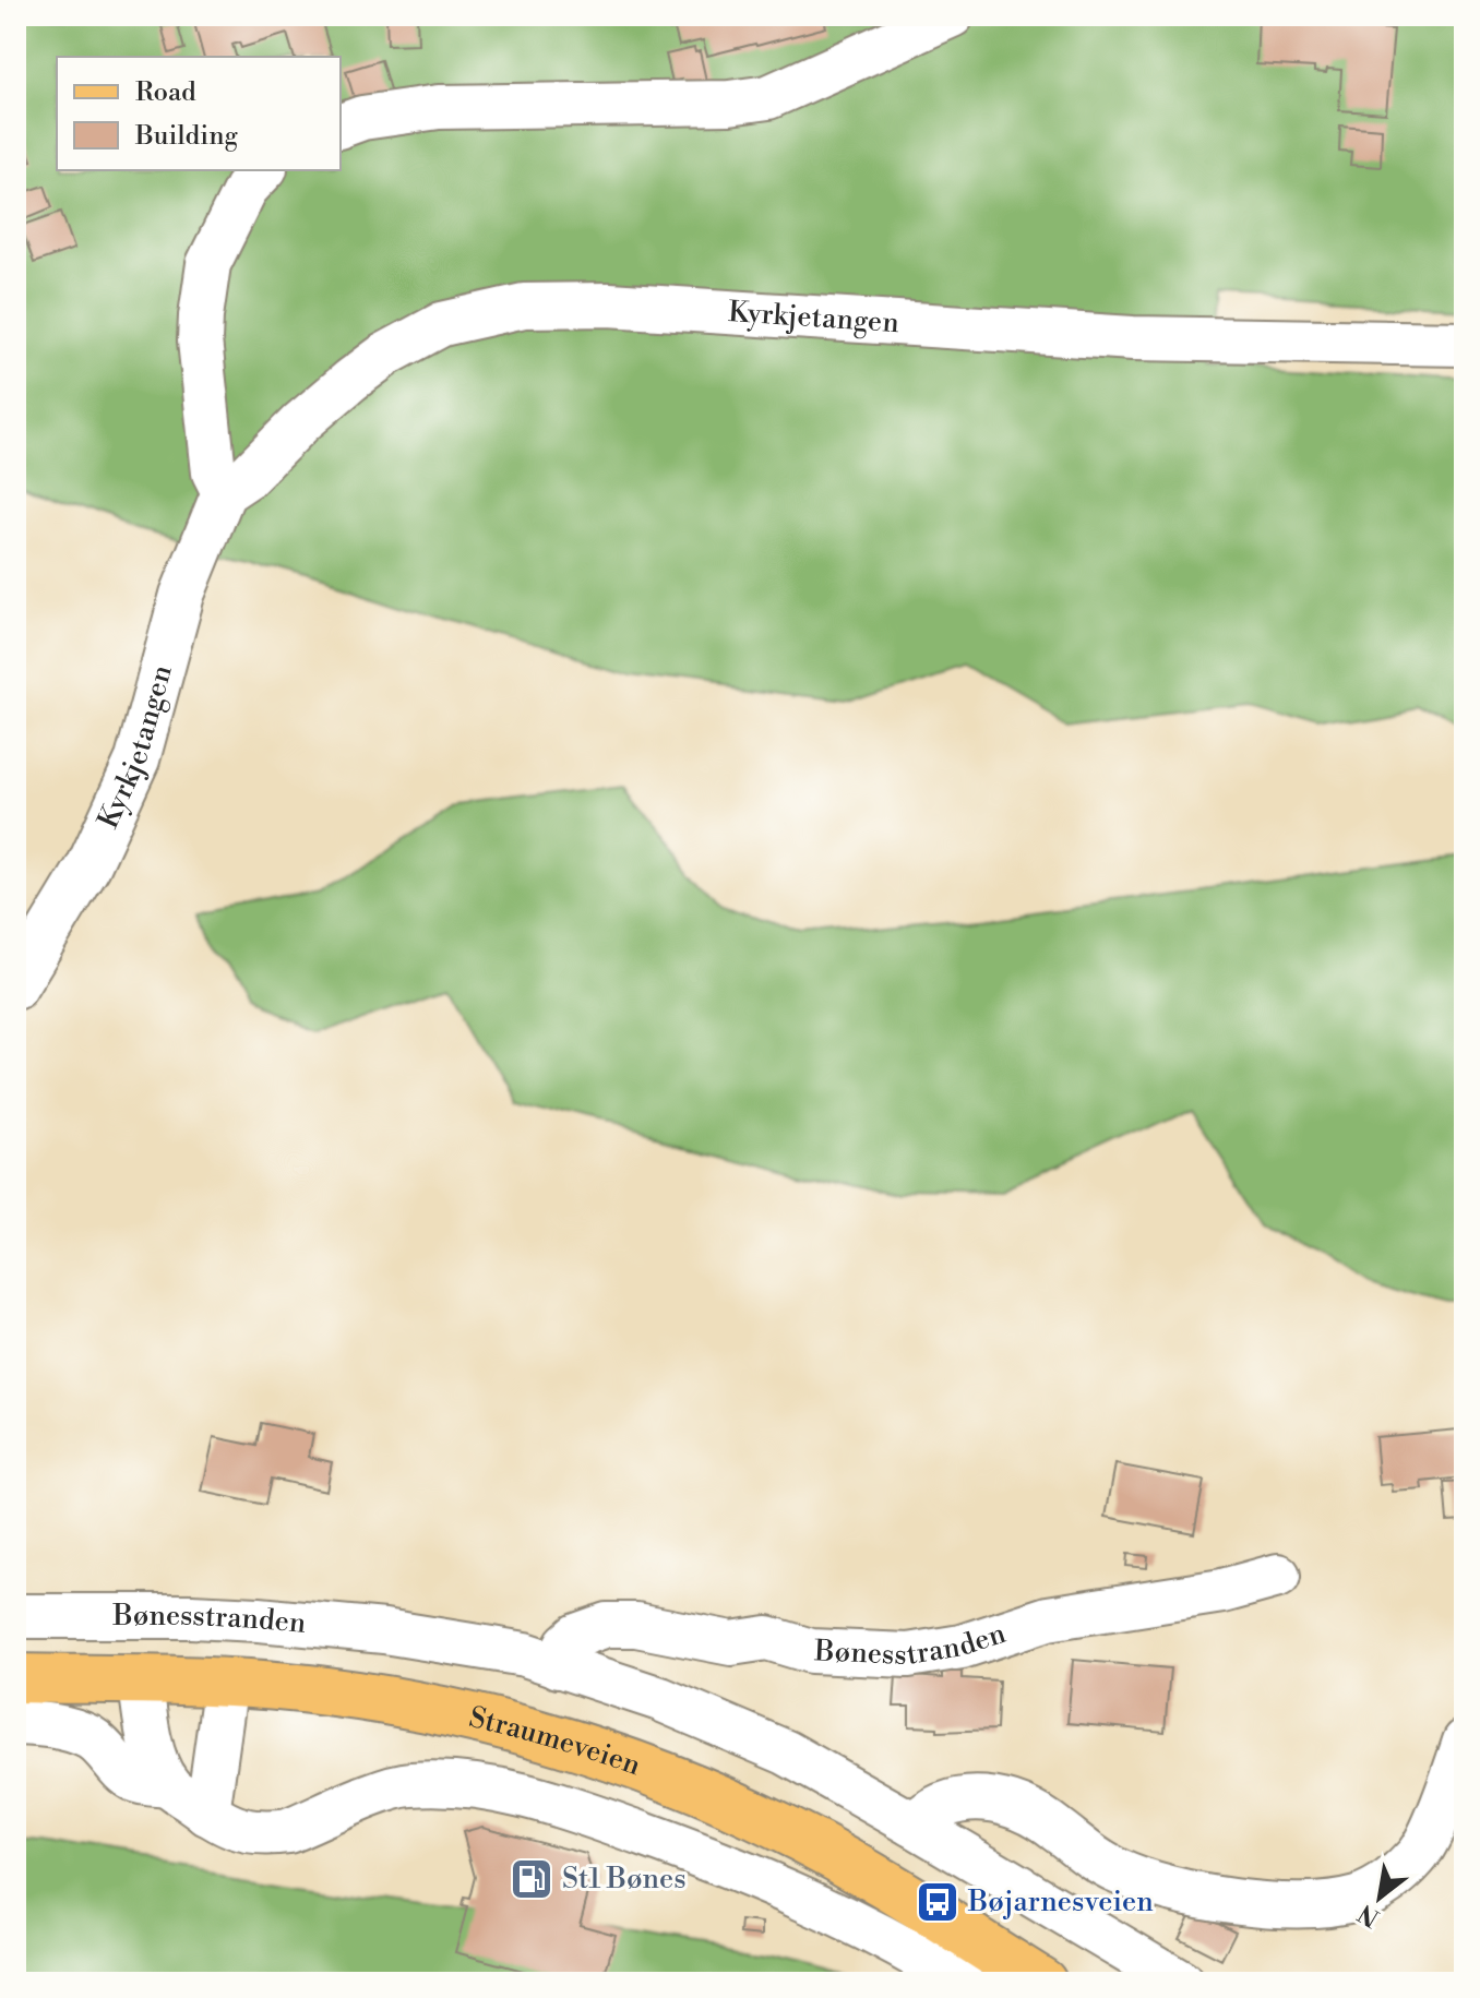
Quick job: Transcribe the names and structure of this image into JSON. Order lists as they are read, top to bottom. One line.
{"streets":{"main road":["Straumeveien"],"street":["Kyrkjetangen","Bønesstranden"]},"places":{"fuel station":["St1 Bønes"],"bus stop":["Bøjarnesveien"]},"legend":["Road","Building"],"north":"bottom left"}
